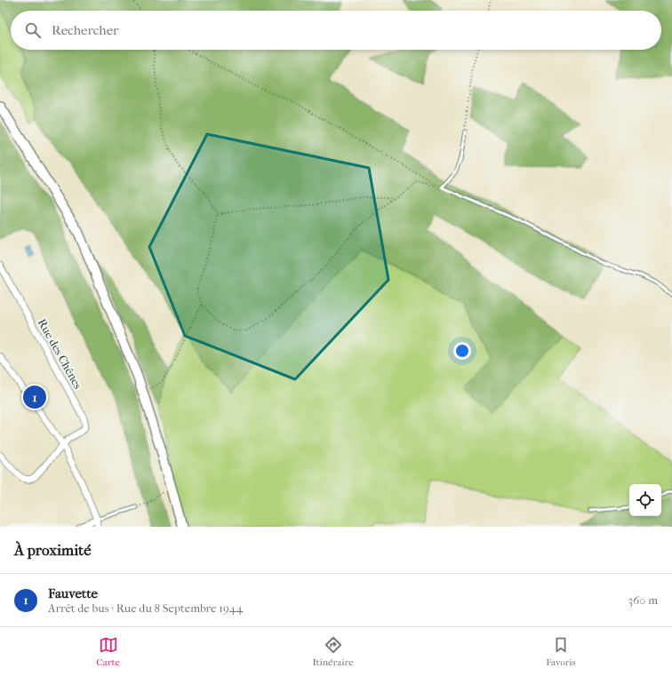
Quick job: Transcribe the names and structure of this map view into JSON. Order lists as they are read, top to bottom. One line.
{"streets":{"street":["Rue des Chênes"]},"page":{"search":"Rechercher","pins":"1","heading":"À proximité","list":[{"mark":"1","name":"Fauvette","note":"Arrêt de bus · Rue du 8 Septembre 1944","value":"360 m"}],"nav":["Carte","Itinéraire","Favoris"]}}
